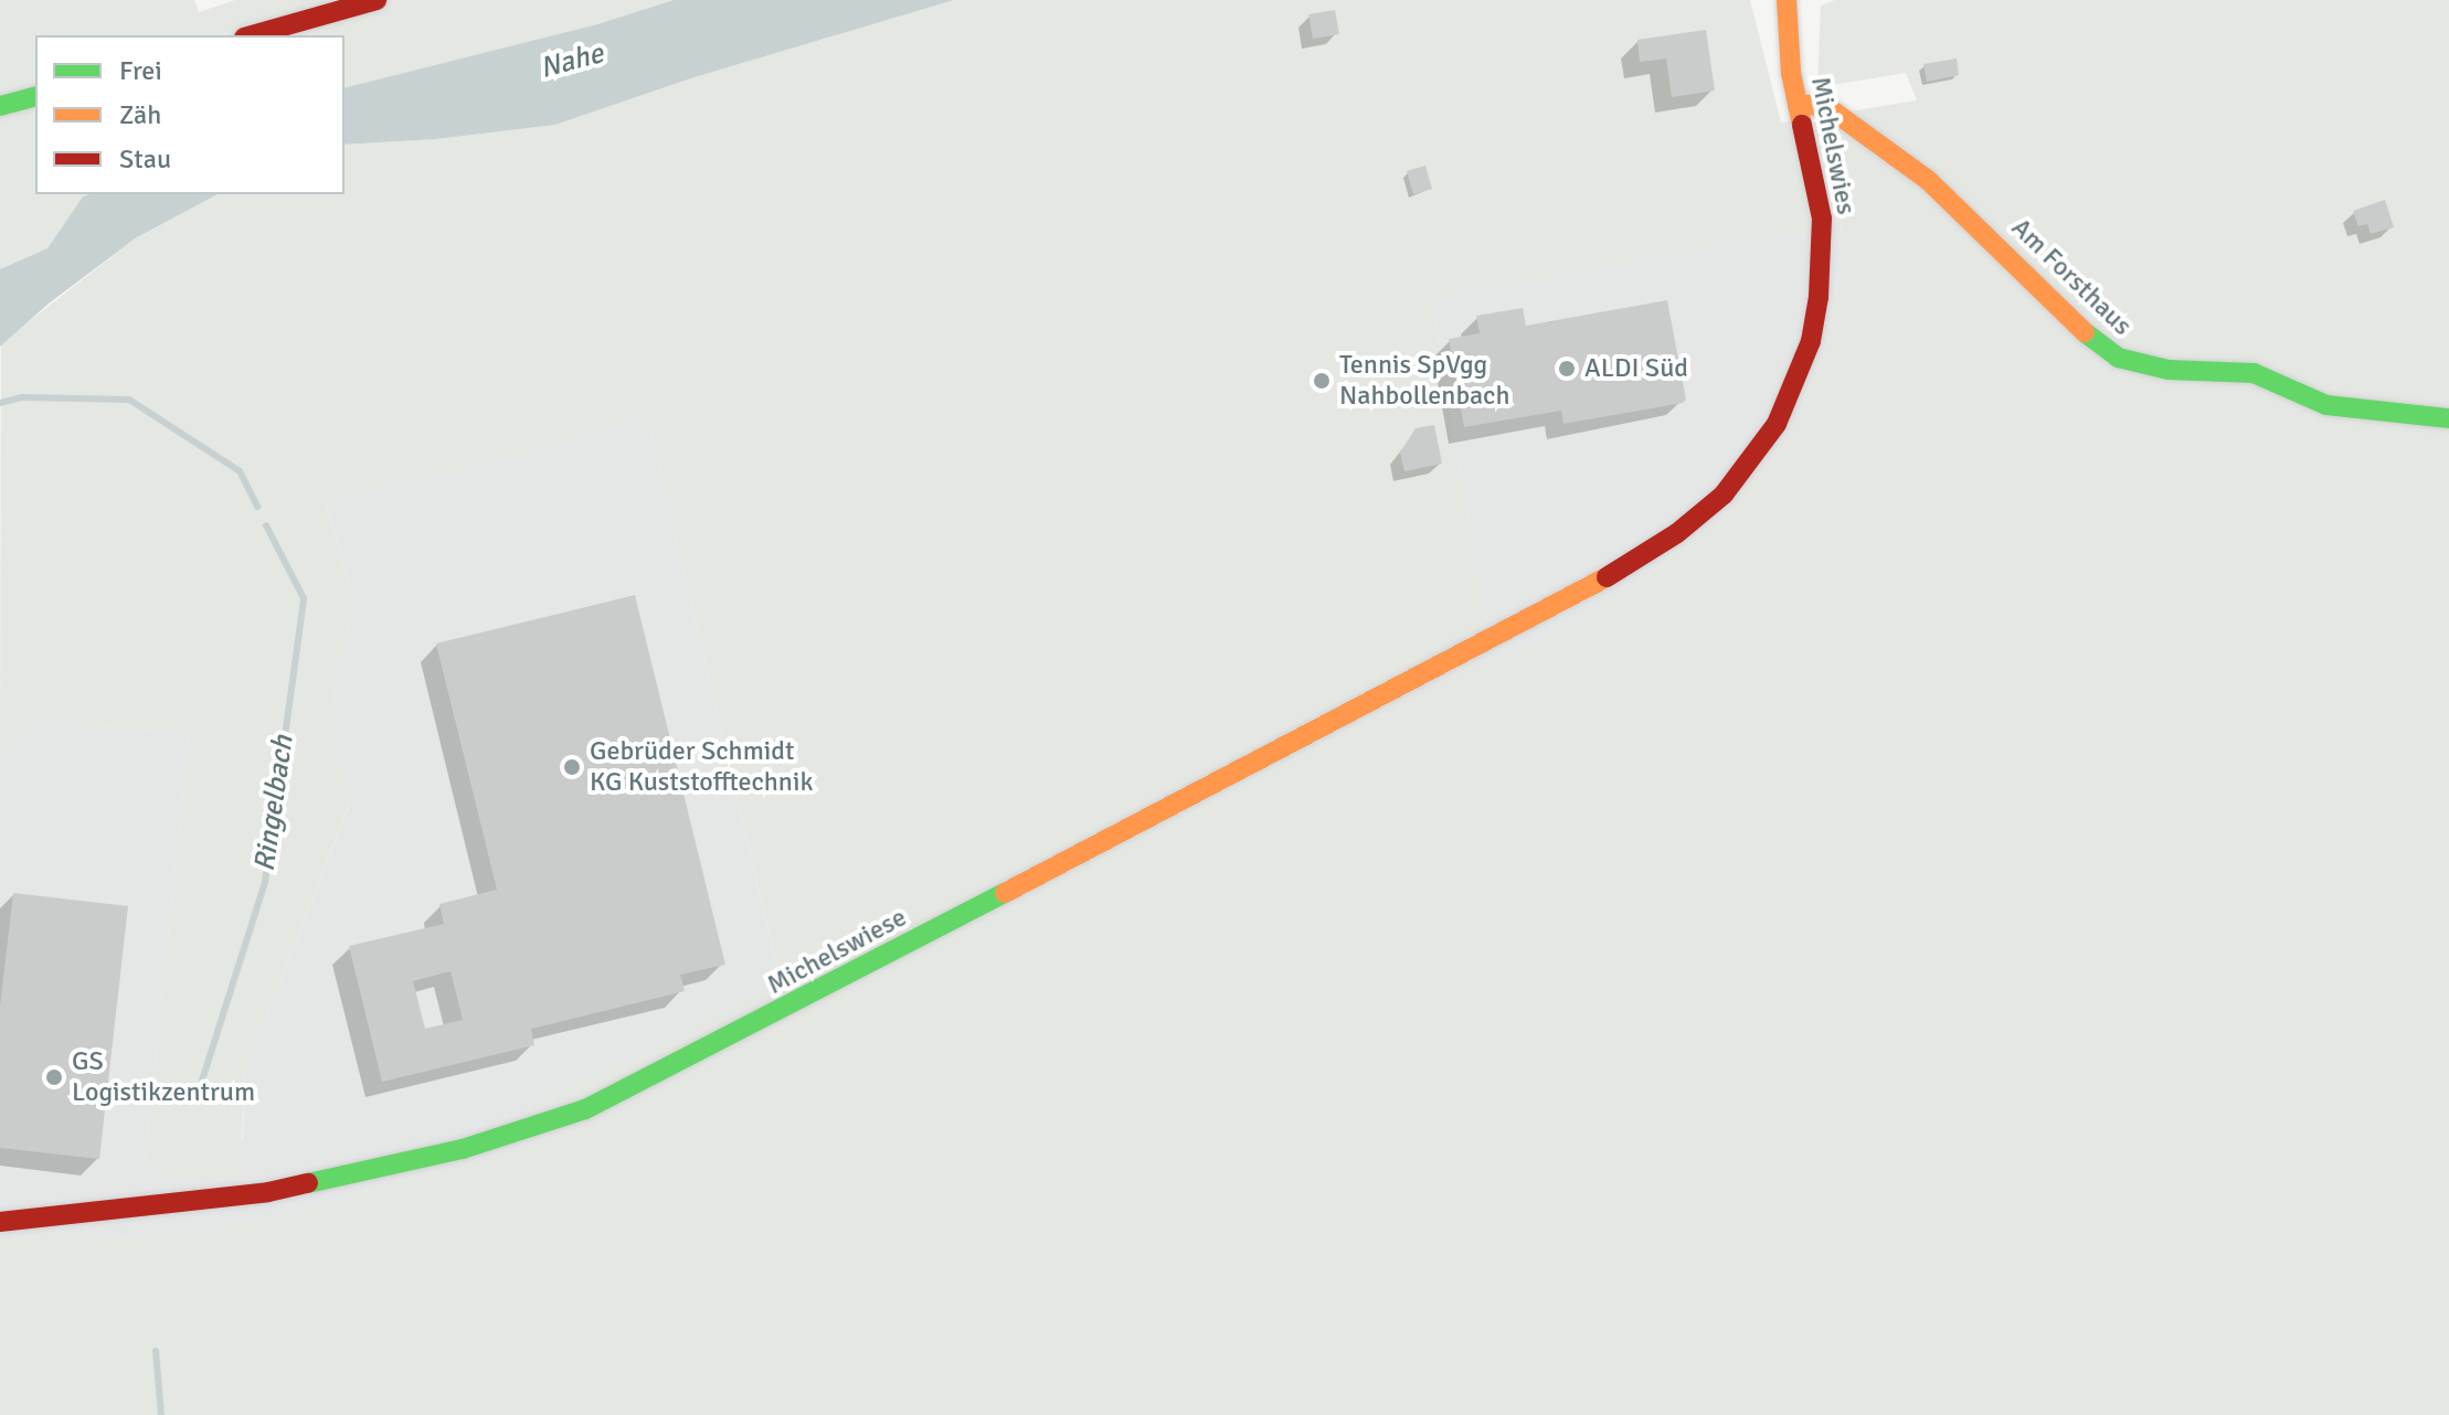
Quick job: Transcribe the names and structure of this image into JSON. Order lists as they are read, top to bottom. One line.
{"streets":{"street":["Michelswies","Am Forsthaus","Michelswiese"]},"crossings":[["Michelswies","Am Forsthaus"],["Michelswies","Michelswiese"]],"water":["Nahe","Ringelbach"],"places":["ALDI Süd","Tennis SpVgg Nahbollenbach","Gebrüder Schmidt KG Kuststofftechnik","GS Logistikzentrum"],"legend":["Frei","Zäh","Stau"]}
